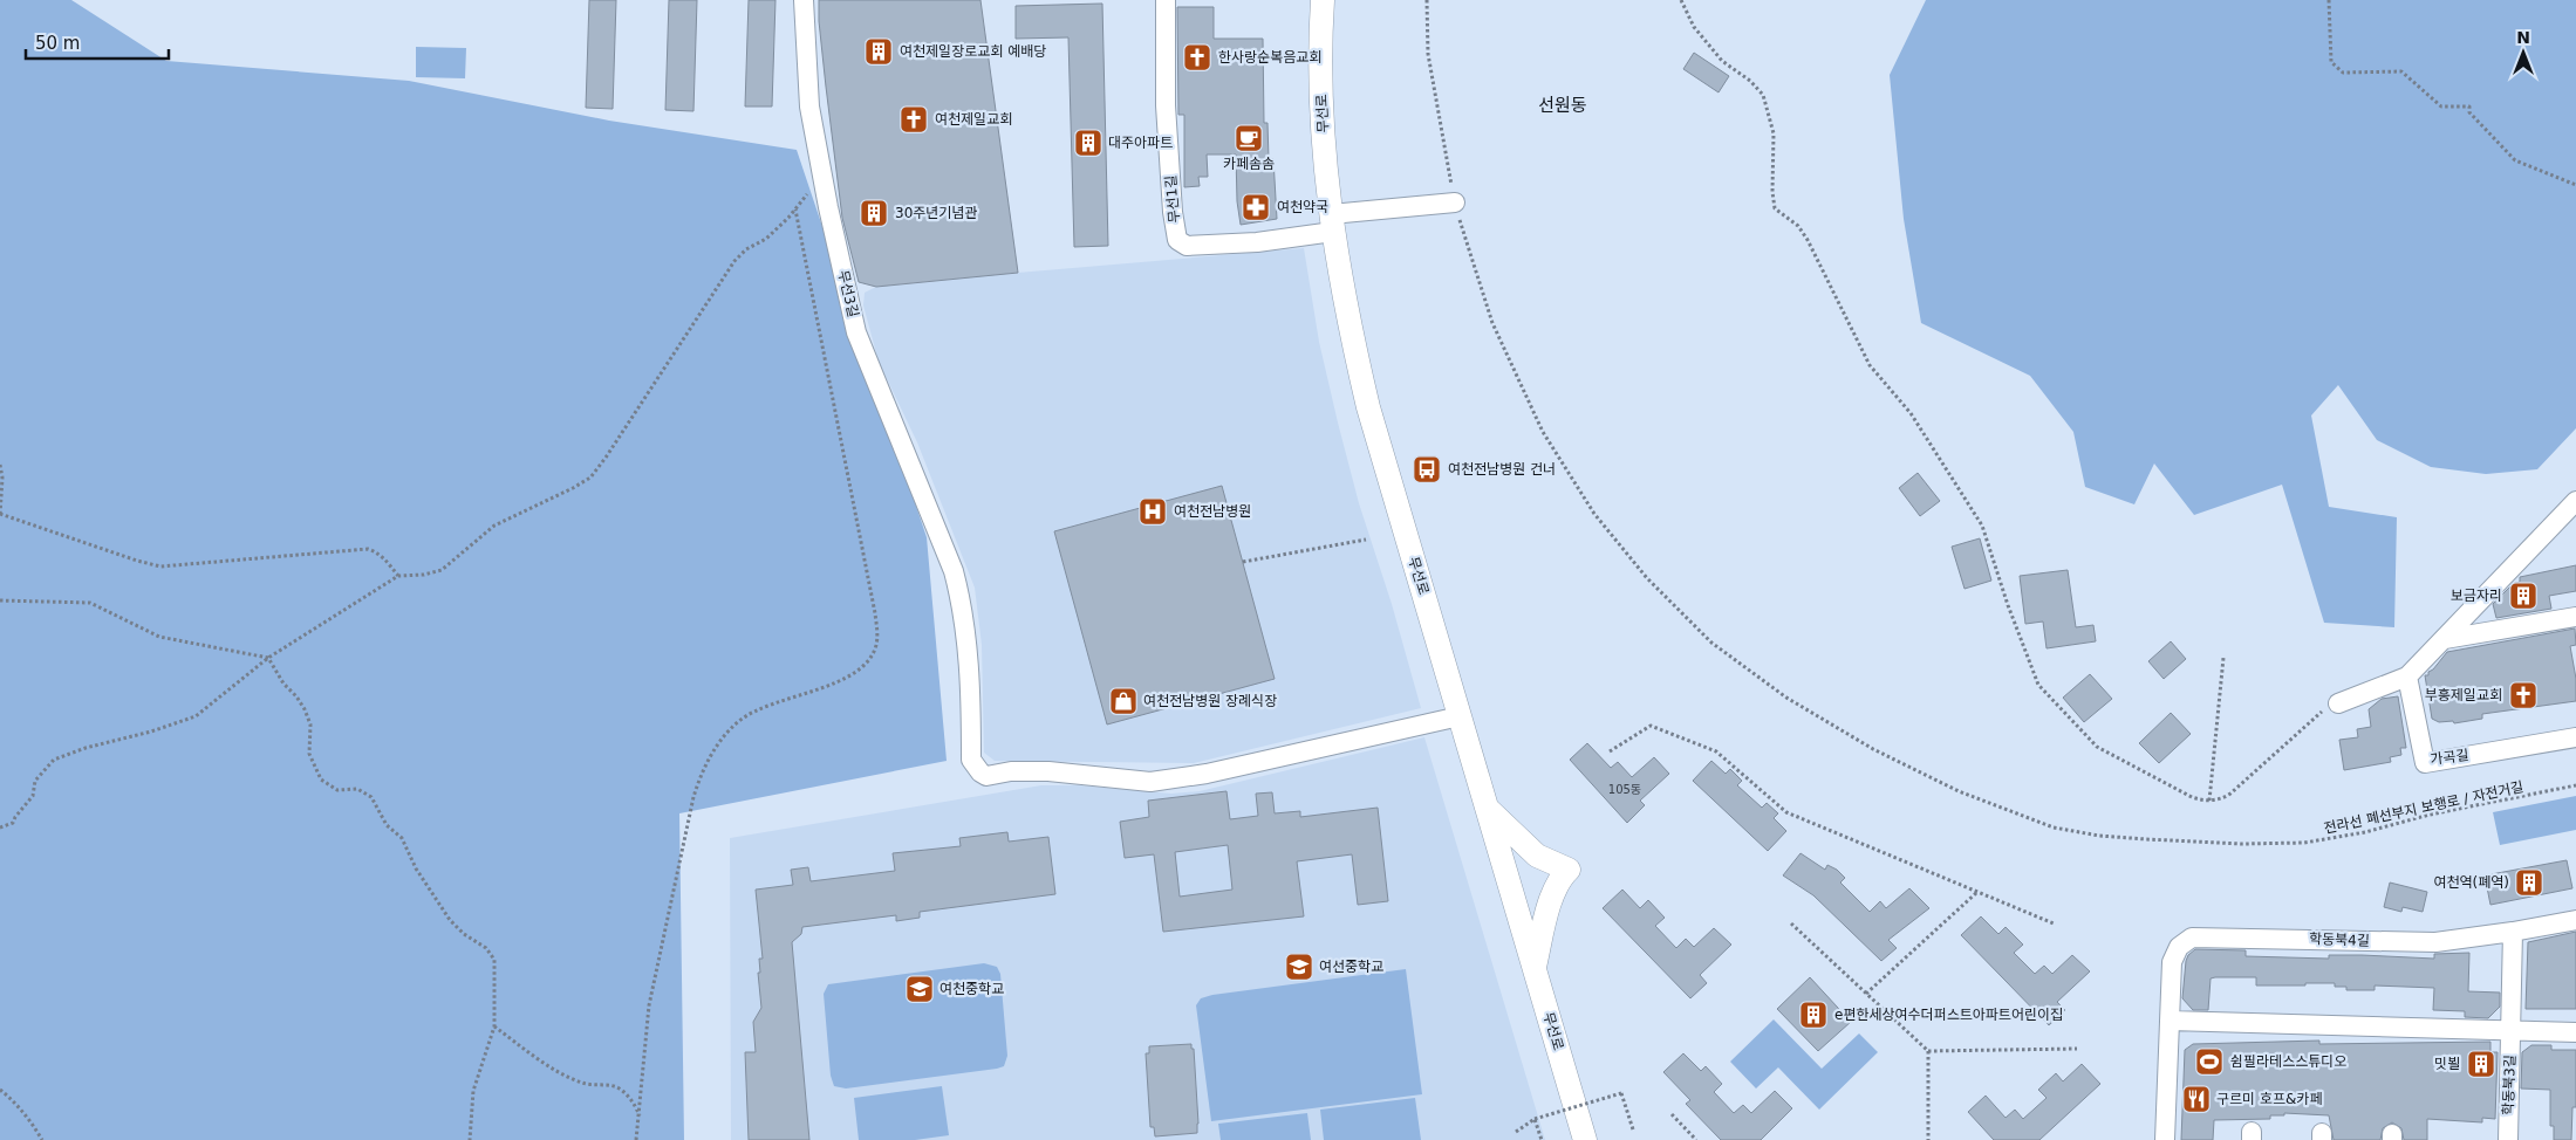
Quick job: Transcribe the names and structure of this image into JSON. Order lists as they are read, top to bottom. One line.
{"streets":{"street":["무선로","무선1길","무선3길","가곡길","학동북4길","학동북3길"],"path":["전라선 폐선부지 보행로 / 자전거길"]},"crossings":[["무선로","무선1길"],["무선로","무선3길"],["학동북4길","학동북3길"]],"districts":["선원동"],"places":{"building":["여천제일장로교회 예배당","대주아파트","30주년기념관","보금자리","여천역(폐역)","e편한세상여수더퍼스트아파트어린이집","밋뵐"],"church":["한사랑순복음교회","여천제일교회","부흥제일교회"],"cafe":["카페솜솜"],"pharmacy":["여천약국"],"bus stop":["여천전남병원 건너"],"hospital":["여천전남병원"],"shop":["여천전남병원 장례식장"],"school or university":["여선중학교","여천중학교"],"sports":["쉼필라테스스튜디오"],"restaurant":["구르미 호프&카페"]},"house_numbers":["105동"],"scale_bar":"50 m","north":"top"}
